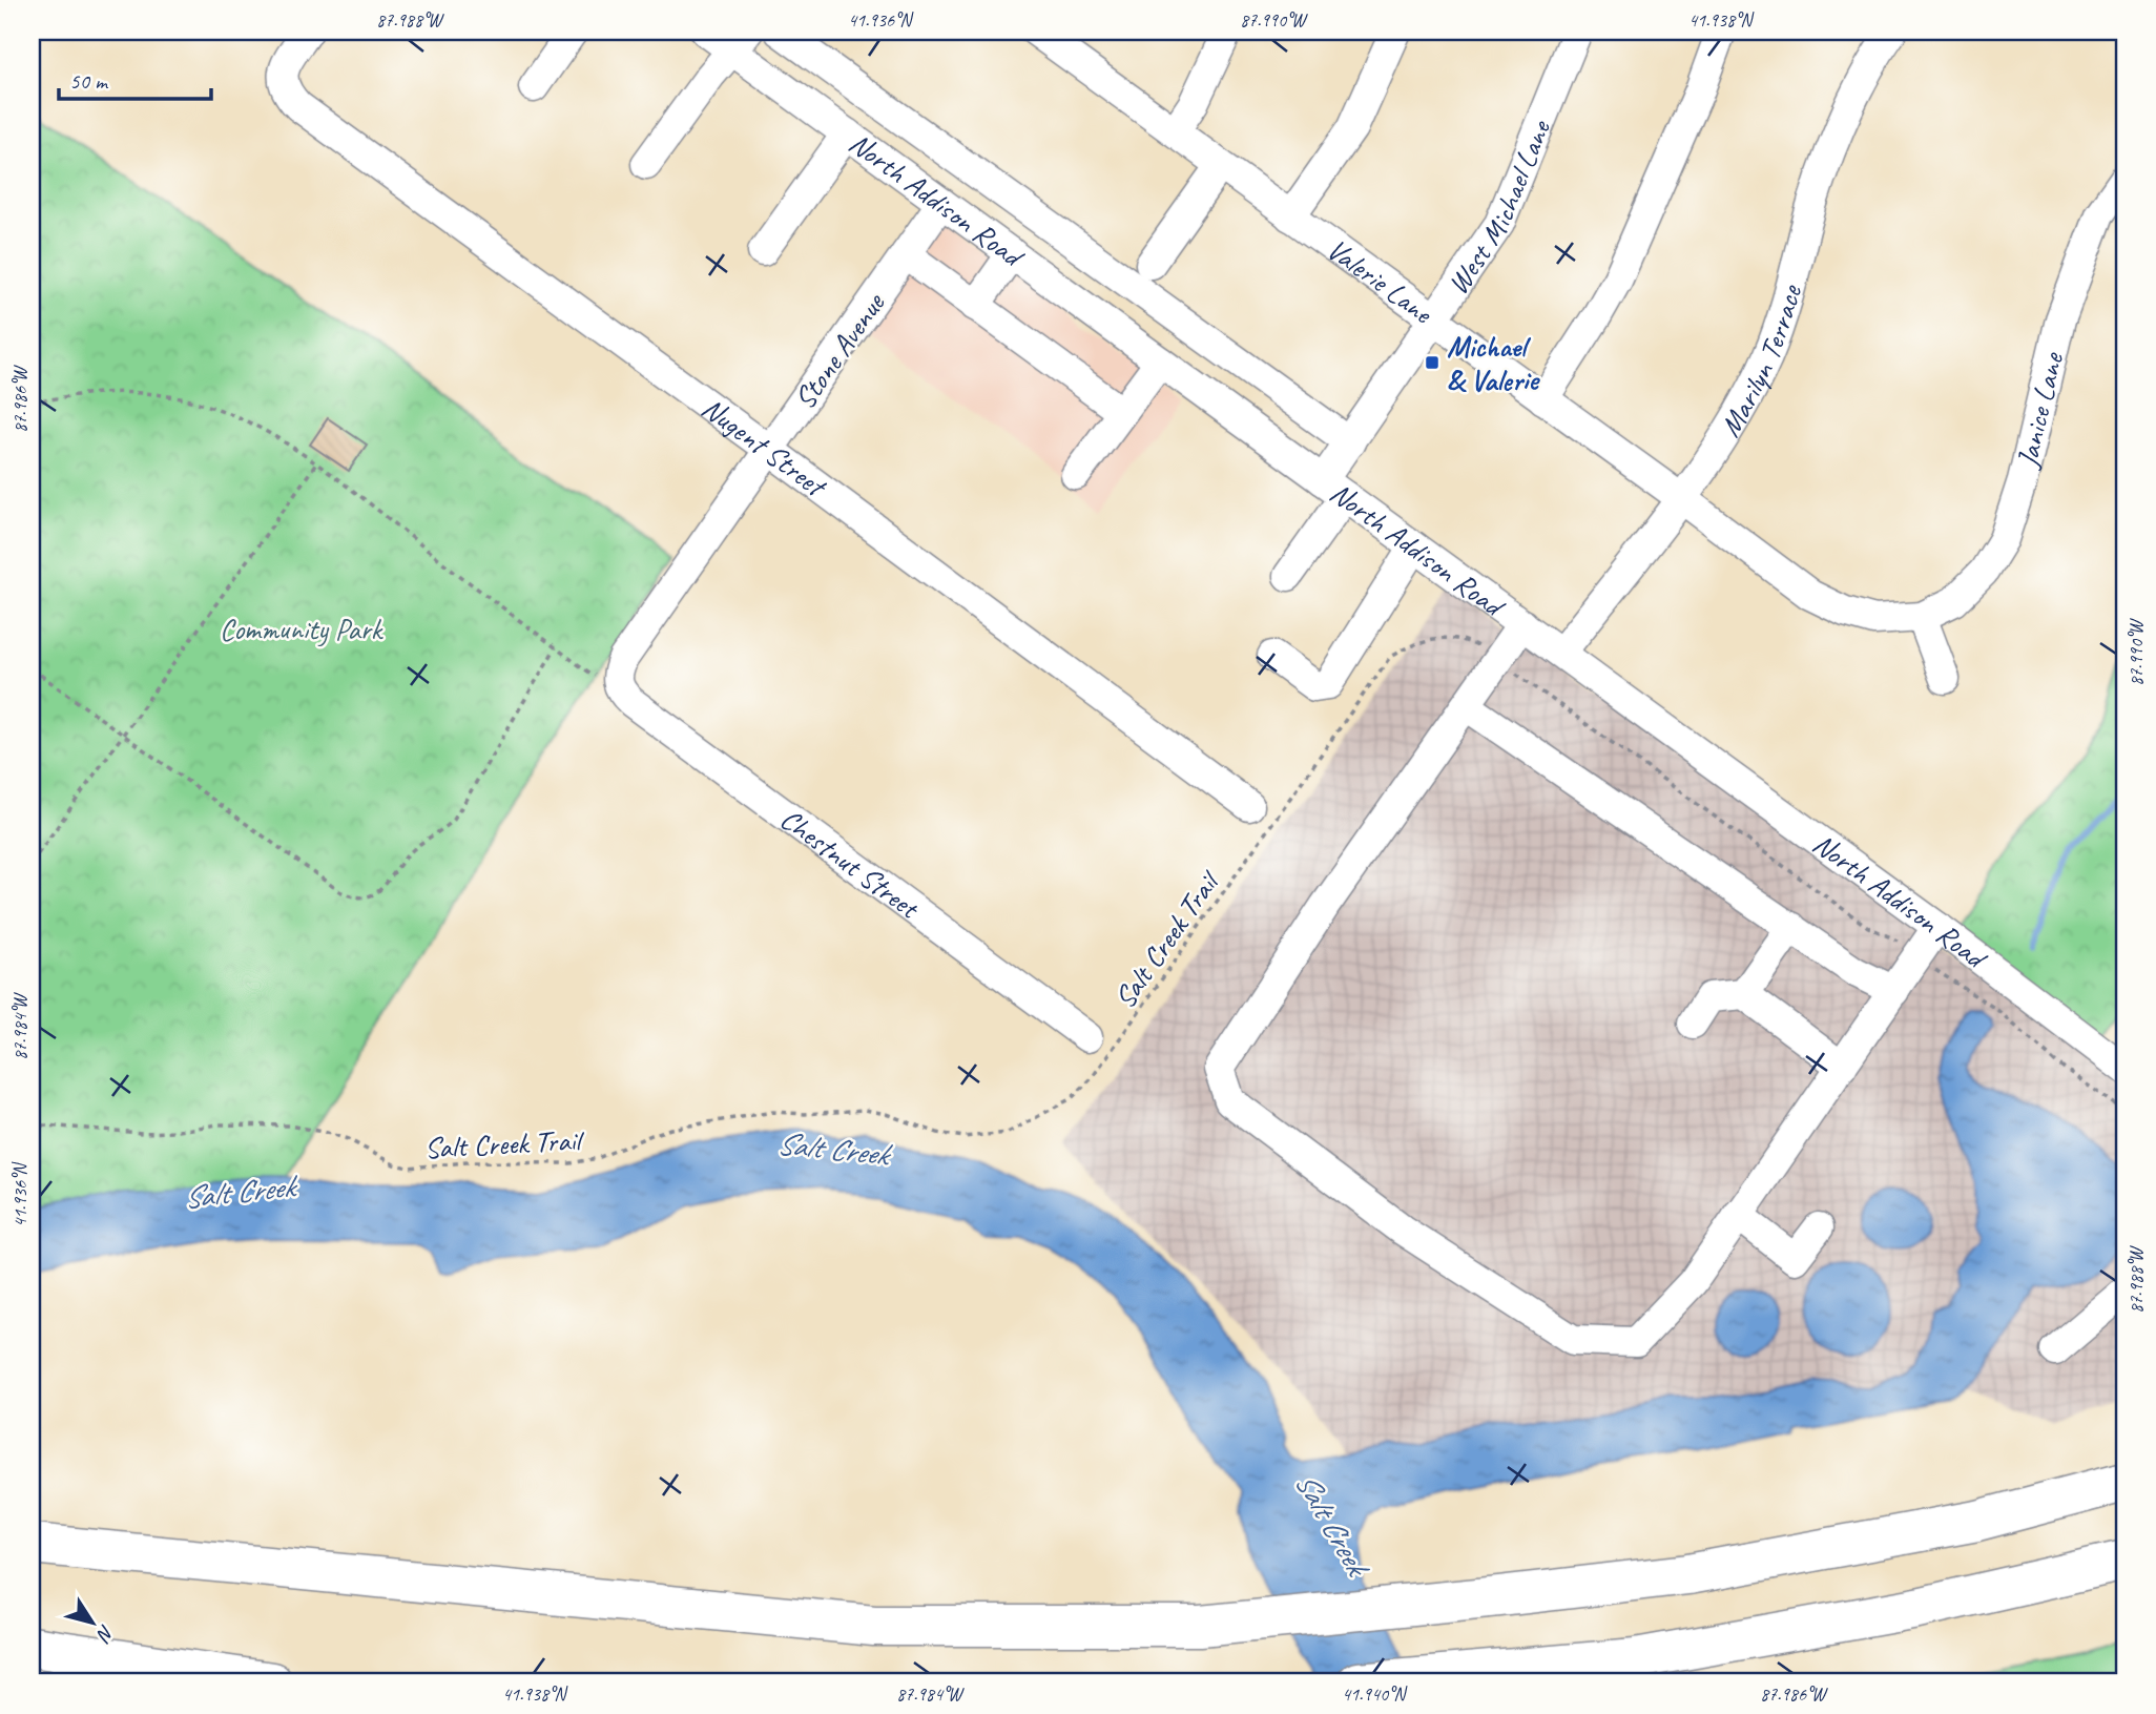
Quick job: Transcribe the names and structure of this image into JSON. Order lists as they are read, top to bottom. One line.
{"streets":{"street":["North Addison Road","West Michael Lane","Valerie Lane","Stone Avenue","Marilyn Terrace","Janice Lane","Nugent Street","Chestnut Street"],"path":["Salt Creek Trail"]},"crossings":[["North Addison Road","West Michael Lane"],["North Addison Road","Stone Avenue"],["North Addison Road","Marilyn Terrace"],["West Michael Lane","Valerie Lane"],["Valerie Lane","Marilyn Terrace"],["Valerie Lane","Janice Lane"],["Stone Avenue","Nugent Street"],["Stone Avenue","Chestnut Street"]],"water":["Salt Creek"],"parks":["Community Park"],"places":{"transit":["Michael & Valerie"]},"scale_bar":"50 m","north":"bottom right","coordinates":["87.988°W","41.936°N","87.990°W","41.938°N","87.986°W","87.984°W","41.940°N"]}
